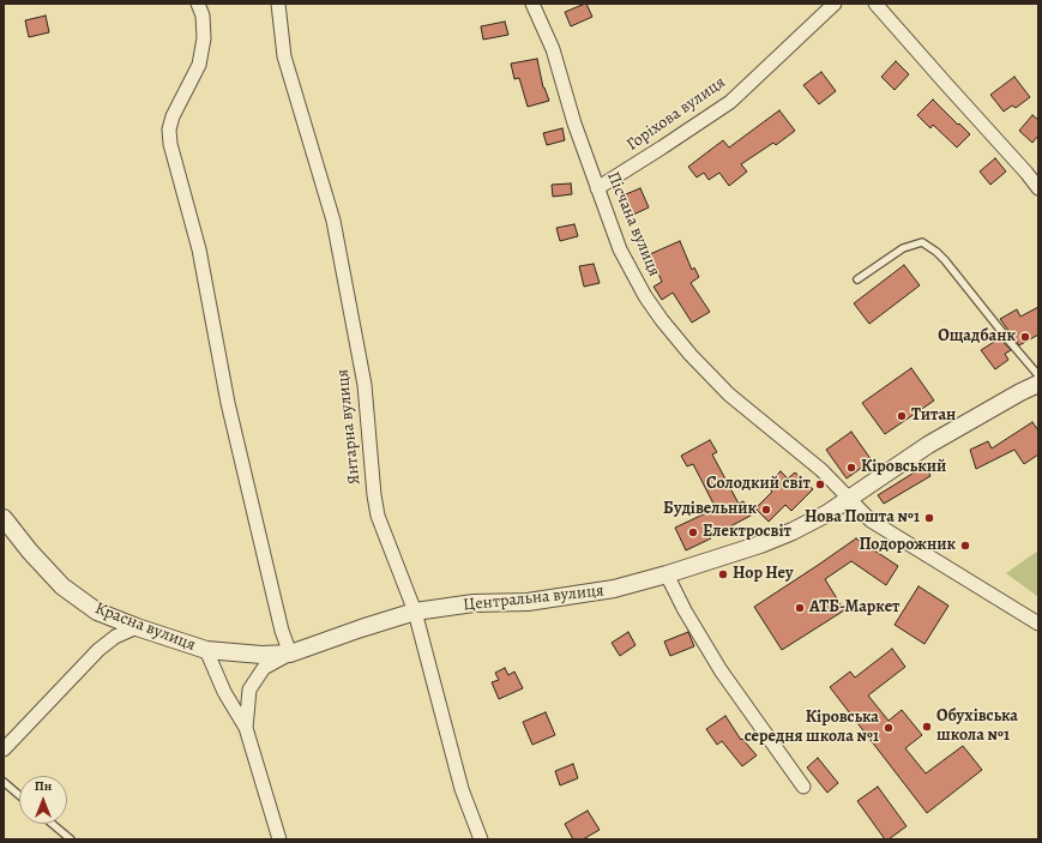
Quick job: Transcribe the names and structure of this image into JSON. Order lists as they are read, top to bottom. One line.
{"streets":{"street":["Горіхова вулиця","Пісчана вулиця","Янтарна вулиця","Центральна вулиця","Красна вулиця"]},"crossings":[["Горіхова вулиця","Пісчана вулиця"],["Пісчана вулиця","Центральна вулиця"],["Янтарна вулиця","Центральна вулиця"],["Центральна вулиця","Красна вулиця"]],"places":["Ощадбанк","Титан","Кіровський","Солодкий світ","Будівельник","Нова Пошта №1","Електросвіт","Подорожник","Hop Hey","АТБ-Маркет","Обухівська школа №1","Кіровська середня школа №1"],"north":"top"}
